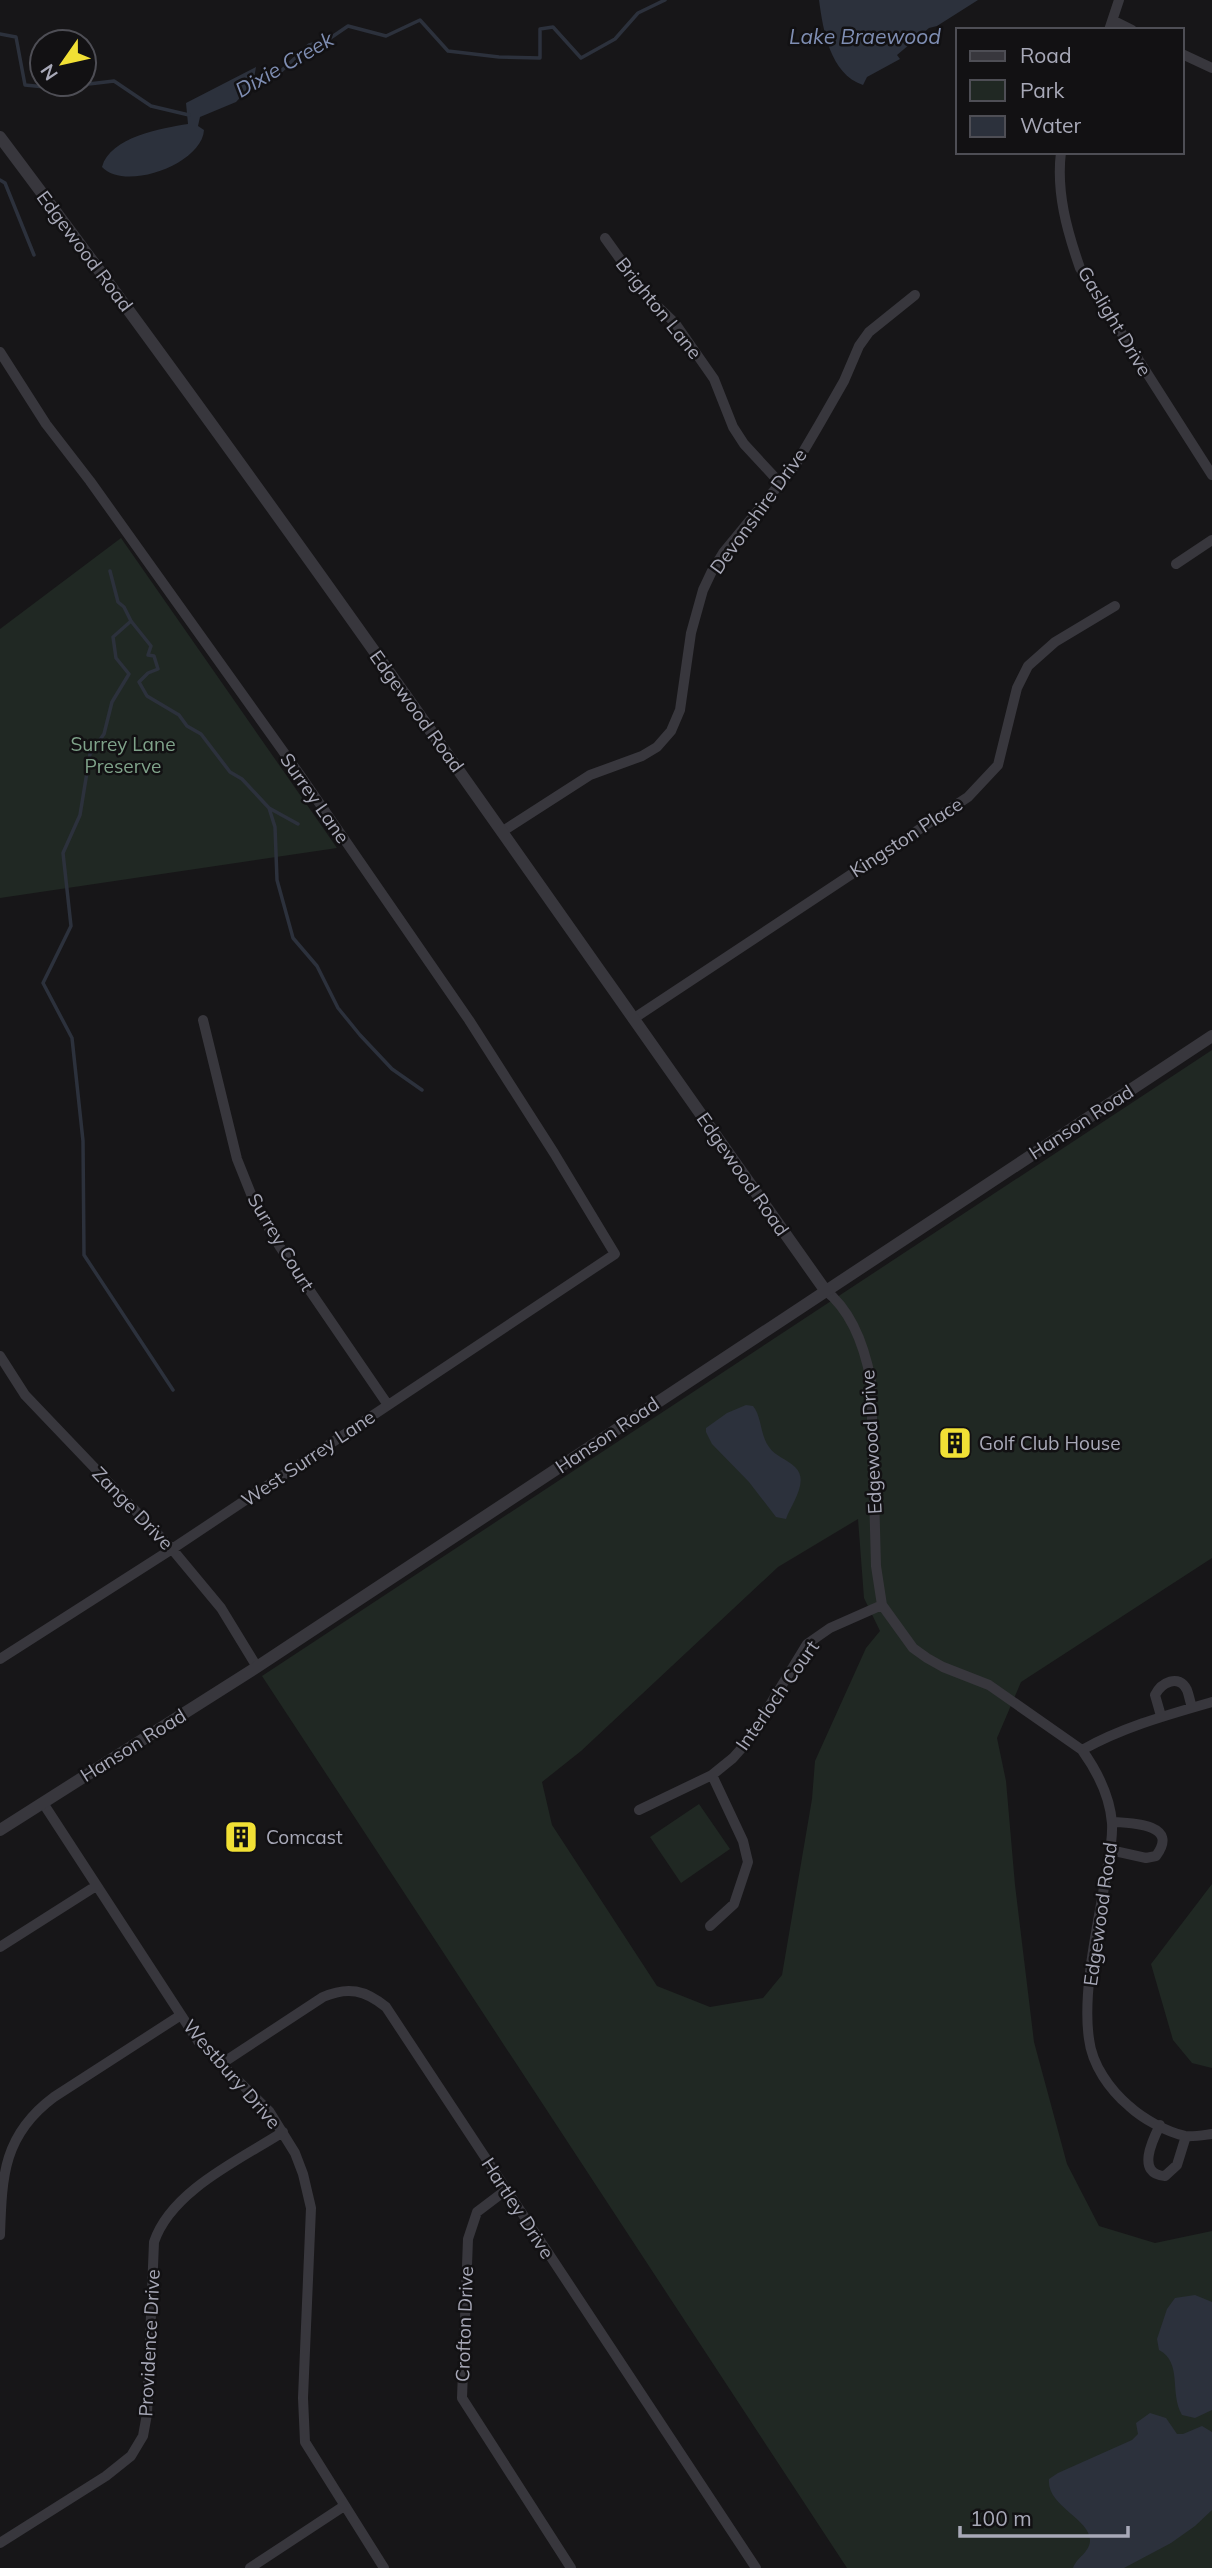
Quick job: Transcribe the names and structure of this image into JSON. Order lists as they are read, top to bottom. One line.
{"streets":{"street":["Edgewood Road","Brighton Lane","Gaslight Drive","Devonshire Drive","Surrey Lane","Kingston Place","Hanson Road","Surrey Court","Edgewood Drive","West Surrey Lane","Zange Drive","Interloch Court","Westbury Drive","Hartley Drive","Crofton Drive","Providence Drive"]},"crossings":[["Edgewood Road","Devonshire Drive"],["Edgewood Road","Kingston Place"],["Edgewood Road","Hanson Road"],["Edgewood Road","Edgewood Drive"],["Edgewood Road","Interloch Court"],["Brighton Lane","Devonshire Drive"],["Surrey Lane","West Surrey Lane"],["Hanson Road","Edgewood Drive"],["Hanson Road","Zange Drive"],["Hanson Road","Westbury Drive"],["Surrey Court","West Surrey Lane"],["Edgewood Drive","Interloch Court"],["West Surrey Lane","Zange Drive"],["Westbury Drive","Hartley Drive"],["Westbury Drive","Providence Drive"],["Hartley Drive","Crofton Drive"]],"water":["Lake Braewood","Dixie Creek"],"parks":["Surrey Lane Preserve"],"places":{"building":["Golf Club House","Comcast"]},"legend":["Road","Park","Water"],"scale_bar":"100 m","north":"bottom left"}
